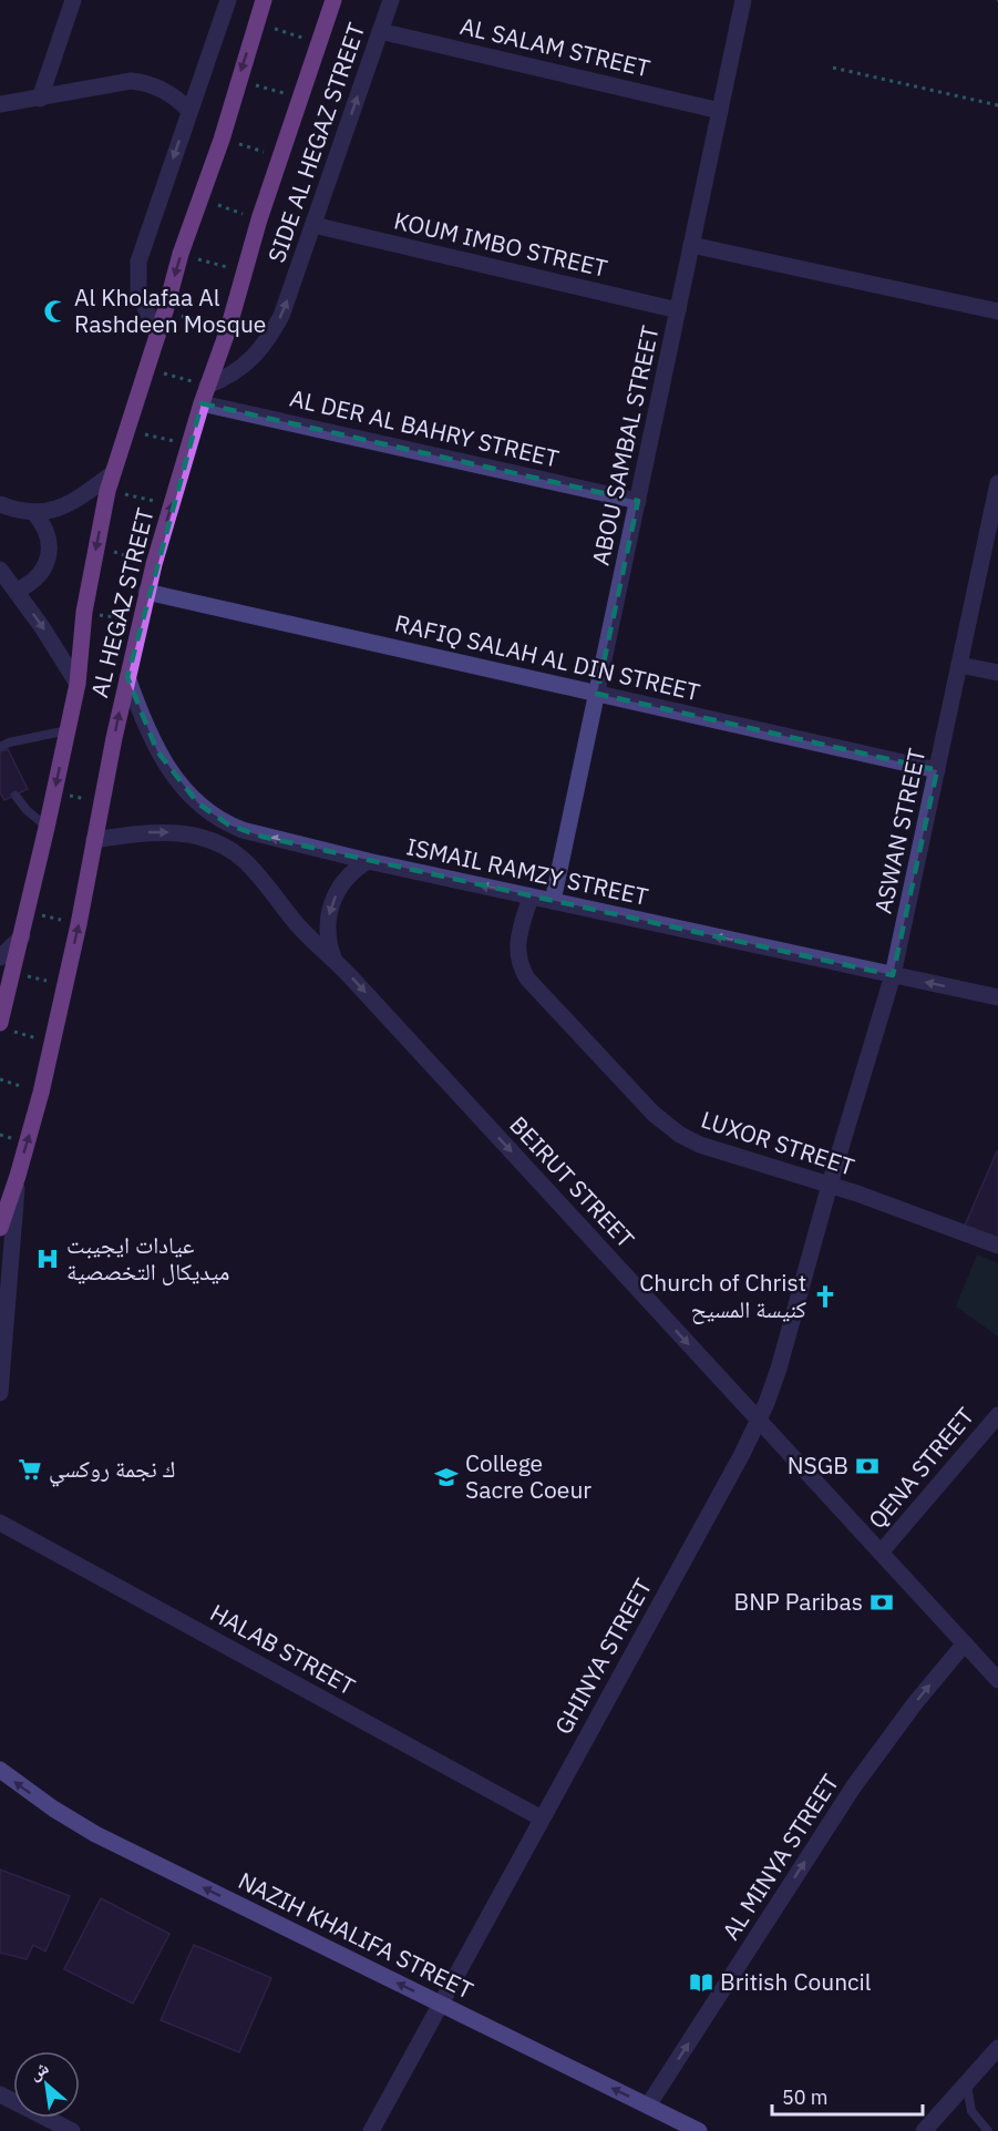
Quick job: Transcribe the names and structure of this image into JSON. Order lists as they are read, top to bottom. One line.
{"streets":{"main road":["AL HEGAZ STREET","NAZIH KHALIFA STREET"],"street":["AL SALAM STREET","SIDE AL HEGAZ STREET","KOUM IMBO STREET","AL DER AL BAHRY STREET","ABOU SAMBAL STREET","RAFIQ SALAH AL DIN STREET","ASWAN STREET","ISMAIL RAMZY STREET","LUXOR STREET","BEIRUT STREET","QENA STREET","HALAB STREET","GHINYA STREET","AL MINYA STREET"]},"crossings":[["AL SALAM STREET","SIDE AL HEGAZ STREET"],["AL SALAM STREET","ABOU SAMBAL STREET"],["SIDE AL HEGAZ STREET","KOUM IMBO STREET"],["SIDE AL HEGAZ STREET","AL HEGAZ STREET"],["KOUM IMBO STREET","ABOU SAMBAL STREET"],["AL DER AL BAHRY STREET","ABOU SAMBAL STREET"],["AL DER AL BAHRY STREET","AL HEGAZ STREET"],["ABOU SAMBAL STREET","RAFIQ SALAH AL DIN STREET"],["ABOU SAMBAL STREET","ISMAIL RAMZY STREET"],["AL HEGAZ STREET","RAFIQ SALAH AL DIN STREET"],["AL HEGAZ STREET","ISMAIL RAMZY STREET"],["AL HEGAZ STREET","BEIRUT STREET"],["RAFIQ SALAH AL DIN STREET","ASWAN STREET"],["ASWAN STREET","ISMAIL RAMZY STREET"],["ASWAN STREET","LUXOR STREET"],["ASWAN STREET","GHINYA STREET"],["ISMAIL RAMZY STREET","LUXOR STREET"],["LUXOR STREET","GHINYA STREET"],["BEIRUT STREET","QENA STREET"],["BEIRUT STREET","GHINYA STREET"],["BEIRUT STREET","AL MINYA STREET"],["HALAB STREET","GHINYA STREET"],["GHINYA STREET","NAZIH KHALIFA STREET"],["AL MINYA STREET","NAZIH KHALIFA STREET"]],"one_way":["SIDE AL HEGAZ STREET","ISMAIL RAMZY STREET","BEIRUT STREET","AL MINYA STREET","NAZIH KHALIFA STREET"],"places":{"mosque":["Al Kholafaa Al Rashdeen Mosque"],"hospital":["عيادات ايجيبت ميديكال التخصصية"],"church":["Church of Christ كنيسة المسيح"],"bank":["NSGB","BNP Paribas"],"supermarket":["ك نجمة روكسي"],"school or university":["College Sacre Coeur"],"library":["British Council"]},"scale_bar":"50 m","north":"top left"}
